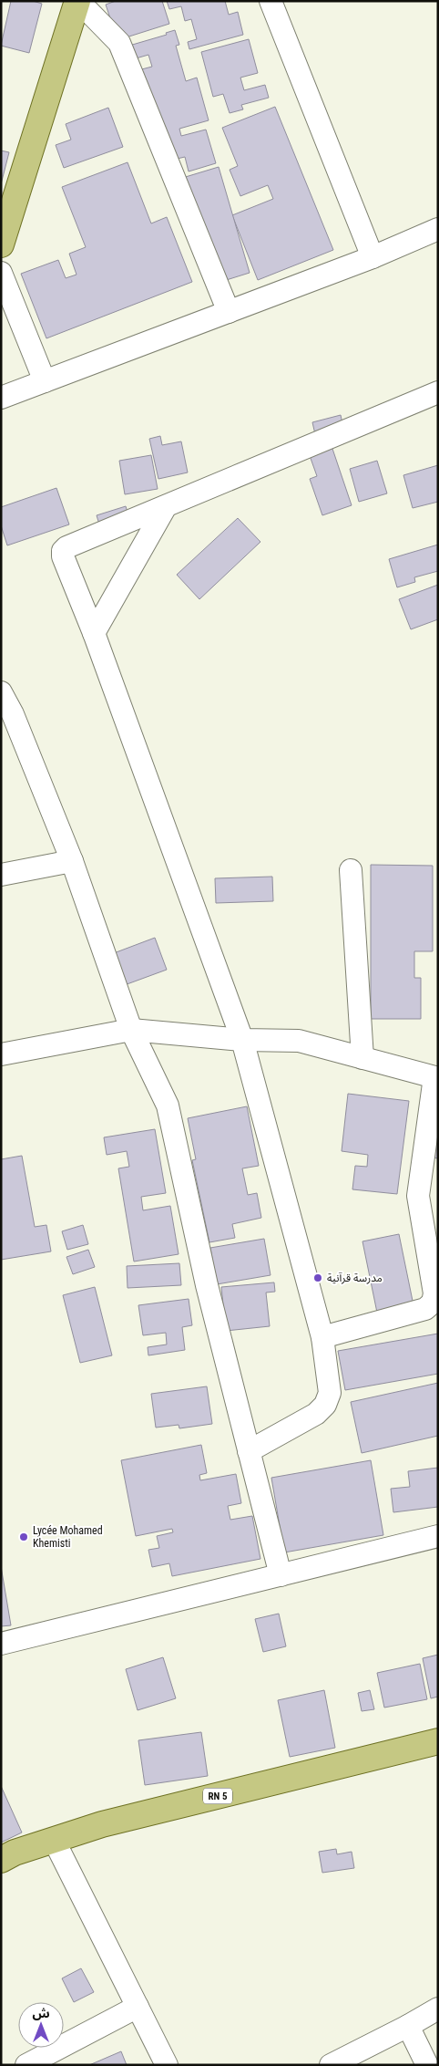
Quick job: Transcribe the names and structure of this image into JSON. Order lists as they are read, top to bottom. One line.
{"streets":{"main road":["RN 5"]},"places":["مدرسة قرآنية","Lycée Mohamed Khemisti"],"north":"top"}
